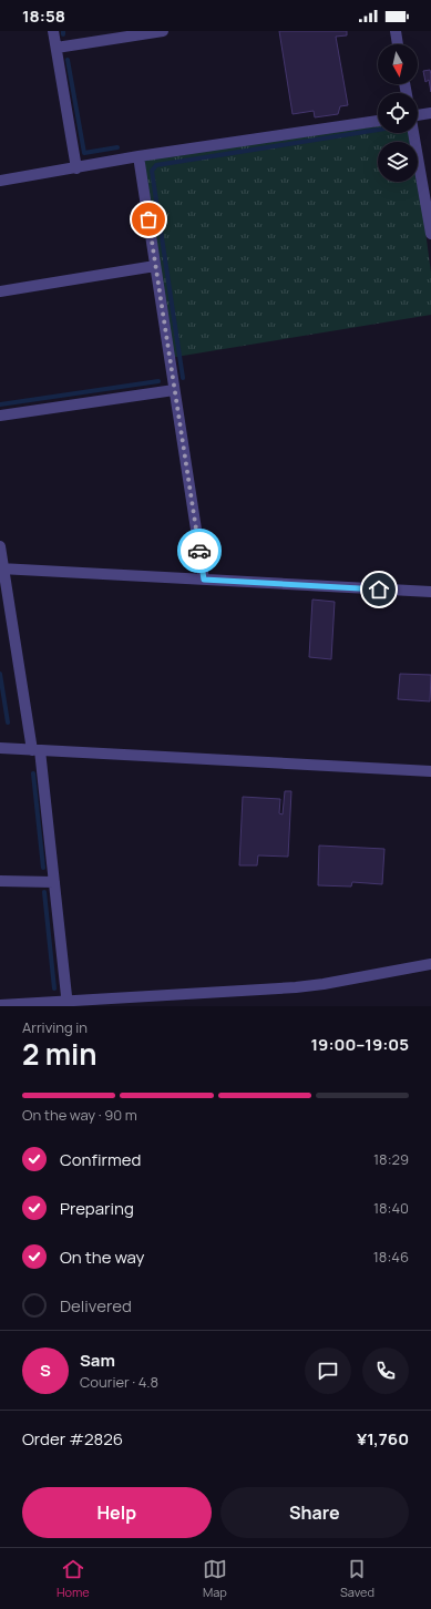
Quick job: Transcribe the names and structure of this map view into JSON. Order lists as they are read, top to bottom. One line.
{"north":"bottom","page":{"status":"18:58","heading":["2 min","Arriving in","19:00–19:05"],"panel":["Sam","Courier · 4.8","Order #2826","¥1,760"],"bar":"On the way · 90 m","list":[["Confirmed","18:29"],["Preparing","18:40"],["On the way","18:46"],"Delivered"],"round":"S","buttons":["Help","Share"],"tabs":["Home","Map","Saved"]}}
